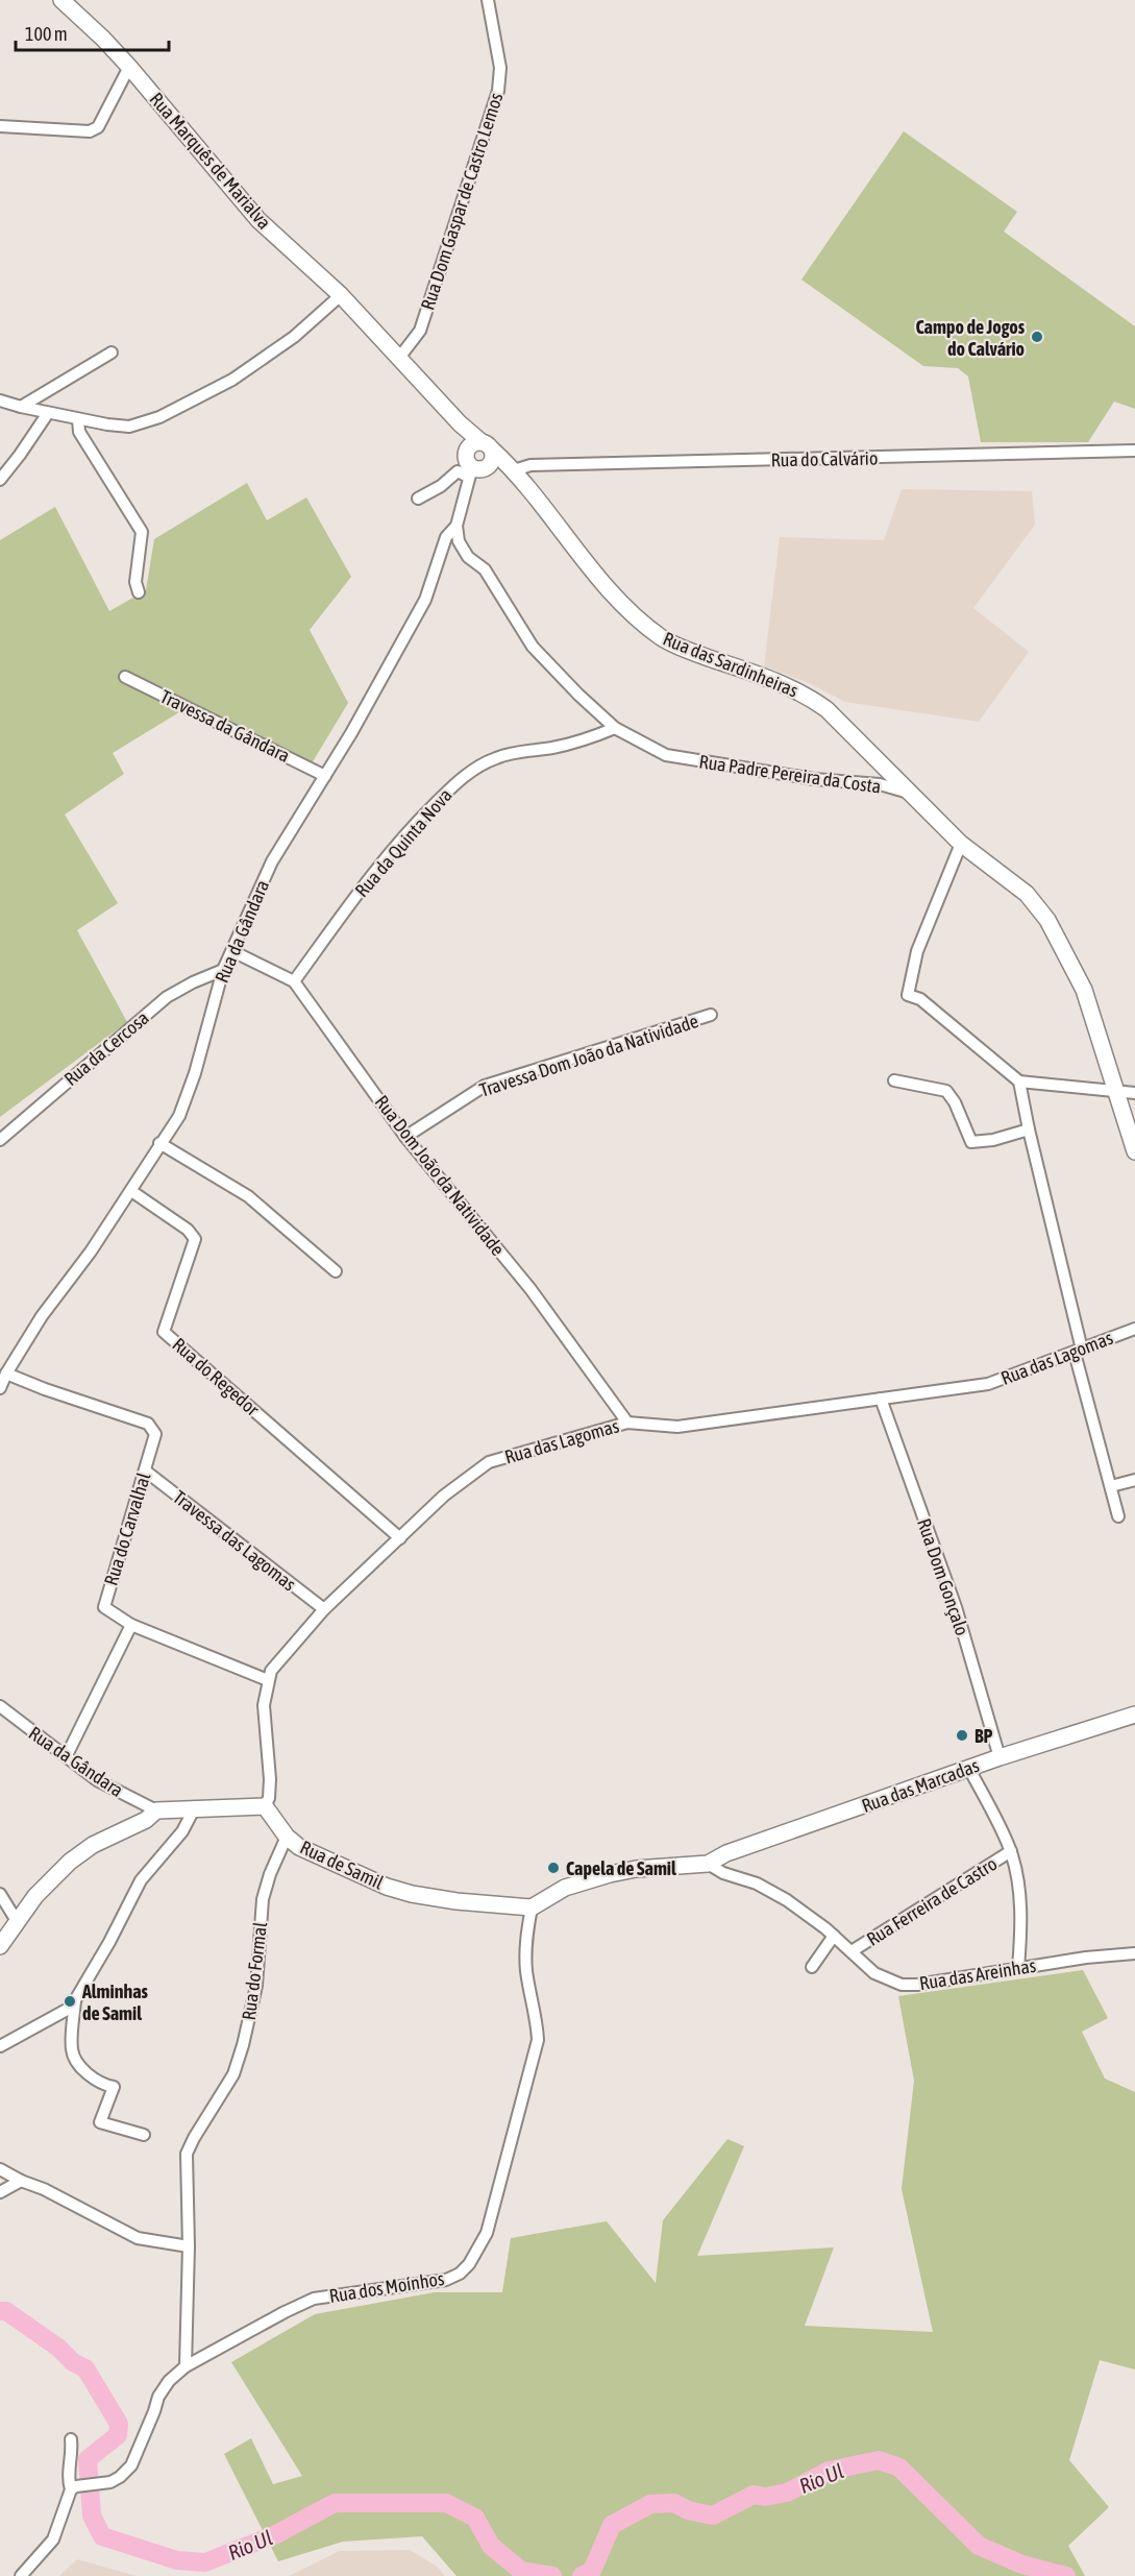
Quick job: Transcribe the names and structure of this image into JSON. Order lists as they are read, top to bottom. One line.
{"streets":{"street":["Rua Marquês de Marialva","Rua Dom Gaspar de Castro Lemos","Rua do Calvário","Rua das Sardinheiras","Travessa da Gândara","Rua Padre Pereira da Costa","Rua da Quinta Nova","Rua da Gândara","Rua da Cercosa","Travessa Dom João da Natividade","Rua Dom João da Natividade","Rua das Lagomas","Rua do Regedor","Rua do Carvalhal","Travessa das Lagomas","Rua Dom Gonçalo","Rua das Marcadas","Rua de Samil","Rua Ferreira de Castro","Rua do Formal","Rua das Areinhas","Rua dos Moínhos"]},"crossings":[["Rua Marquês de Marialva","Rua Dom Gaspar de Castro Lemos"],["Rua Marquês de Marialva","Rua das Sardinheiras"],["Rua Dom Gaspar de Castro Lemos","Rua das Sardinheiras"],["Rua do Calvário","Rua das Sardinheiras"],["Rua das Sardinheiras","Rua Padre Pereira da Costa"],["Travessa da Gândara","Rua da Gândara"],["Rua Padre Pereira da Costa","Rua da Quinta Nova"],["Rua Padre Pereira da Costa","Rua da Gândara"],["Rua da Quinta Nova","Rua Dom João da Natividade"],["Rua da Gândara","Rua da Cercosa"],["Rua da Gândara","Rua Dom João da Natividade"],["Rua da Gândara","Rua do Regedor"],["Rua da Gândara","Rua do Carvalhal"],["Travessa Dom João da Natividade","Rua Dom João da Natividade"],["Rua Dom João da Natividade","Rua das Lagomas"],["Rua das Lagomas","Rua do Regedor"],["Rua das Lagomas","Rua do Carvalhal"],["Rua das Lagomas","Travessa das Lagomas"],["Rua das Lagomas","Rua Dom Gonçalo"],["Rua das Lagomas","Rua de Samil"],["Rua do Carvalhal","Travessa das Lagomas"],["Rua Dom Gonçalo","Rua das Marcadas"],["Rua das Marcadas","Rua das Areinhas"],["Rua de Samil","Rua do Formal"],["Rua de Samil","Rua dos Moínhos"],["Rua Ferreira de Castro","Rua das Areinhas"],["Rua do Formal","Rua dos Moínhos"]],"water":["Rio Ul"],"places":["Campo de Jogos do Calvário","BP","Capela de Samil","Alminhas de Samil"],"scale_bar":"100 m"}
